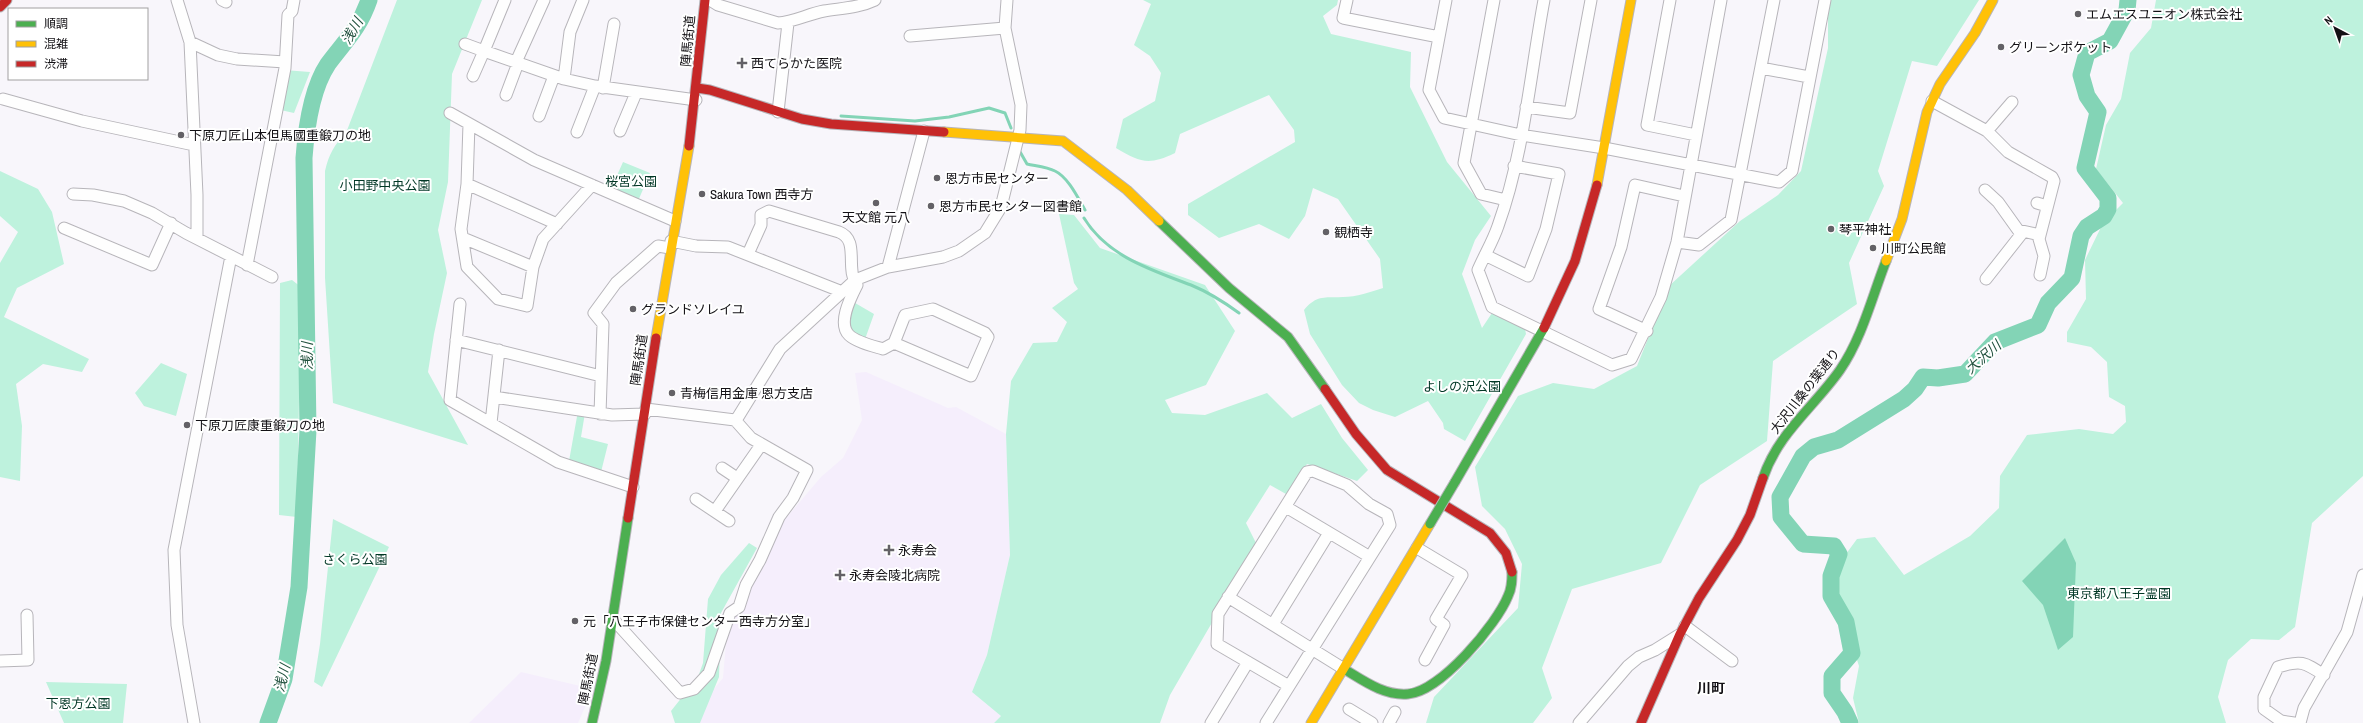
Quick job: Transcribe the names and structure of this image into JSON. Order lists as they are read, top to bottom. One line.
{"streets":{"street":["陣馬街道","大沢川桑の葉通り"]},"districts":["川町"],"water":["浅川","大沢川"],"parks":["桜宮公園","小田野中央公園","よしの沢公園","さくら公園","東京都八王子霊園","下恩方公園"],"places":{"other":["エムエスユニオン株式会社","グリーンポケット","下原刀匠山本但馬國重鍛刀の地","恩方市民センター","Sakura Town 西寺方","天文館 元八","恩方市民センター図書館","琴平神社","観栖寺","川町公民館","グランドソレイユ","青梅信用金庫 恩方支店","下原刀匠康重鍛刀の地","元「八王子市保健センター西寺方分室」"],"health":["西てらかた医院","永寿会","永寿会陵北病院"]},"legend":["順調","混雑","渋滞"],"north":"top left"}
